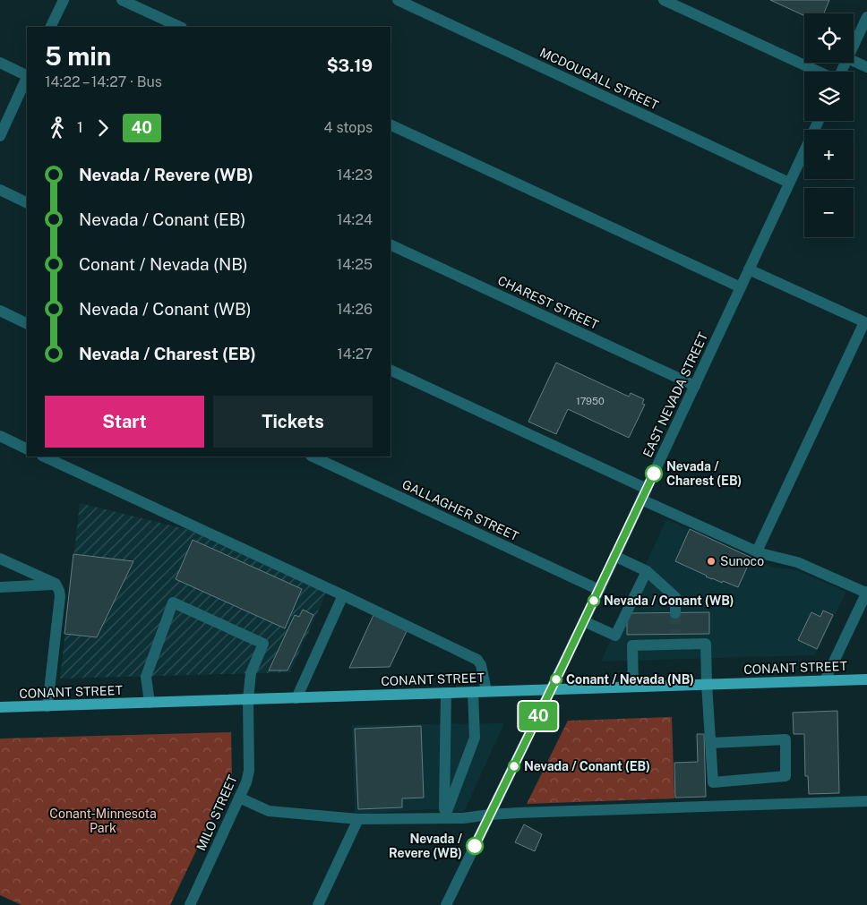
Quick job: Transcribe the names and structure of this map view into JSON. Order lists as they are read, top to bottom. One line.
{"streets":{"main road":["CONANT STREET"],"street":["MCDOUGALL STREET","CHAREST STREET","EAST NEVADA STREET","GALLAGHER STREET","MILO STREET"]},"crossings":[["MCDOUGALL STREET","EAST NEVADA STREET"],["CHAREST STREET","EAST NEVADA STREET"],["EAST NEVADA STREET","GALLAGHER STREET"],["EAST NEVADA STREET","CONANT STREET"],["CONANT STREET","MILO STREET"]],"parks":["Conant-Minnesota Park"],"places":["Nevada / Charest (EB)","Sunoco","Nevada / Conant (WB)","Conant / Nevada (NB)","Nevada / Conant (EB)","Nevada / Revere (WB)"],"lines":["bus line 40"],"house_numbers":["17950"],"page":{"on_map":"40","map_buttons":["+","−"],"heading":["5 min","14:22 – 14:27 · Bus","$3.19"],"legs":["1","40","4 stops"],"list":[{"name":"Nevada / Revere (WB)","value":"14:23"},{"name":"Nevada / Conant (EB)","value":"14:24"},{"name":"Conant / Nevada (NB)","value":"14:25"},{"name":"Nevada / Conant (WB)","value":"14:26"},{"name":"Nevada / Charest (EB)","value":"14:27"}],"buttons":["Start","Tickets"]}}
